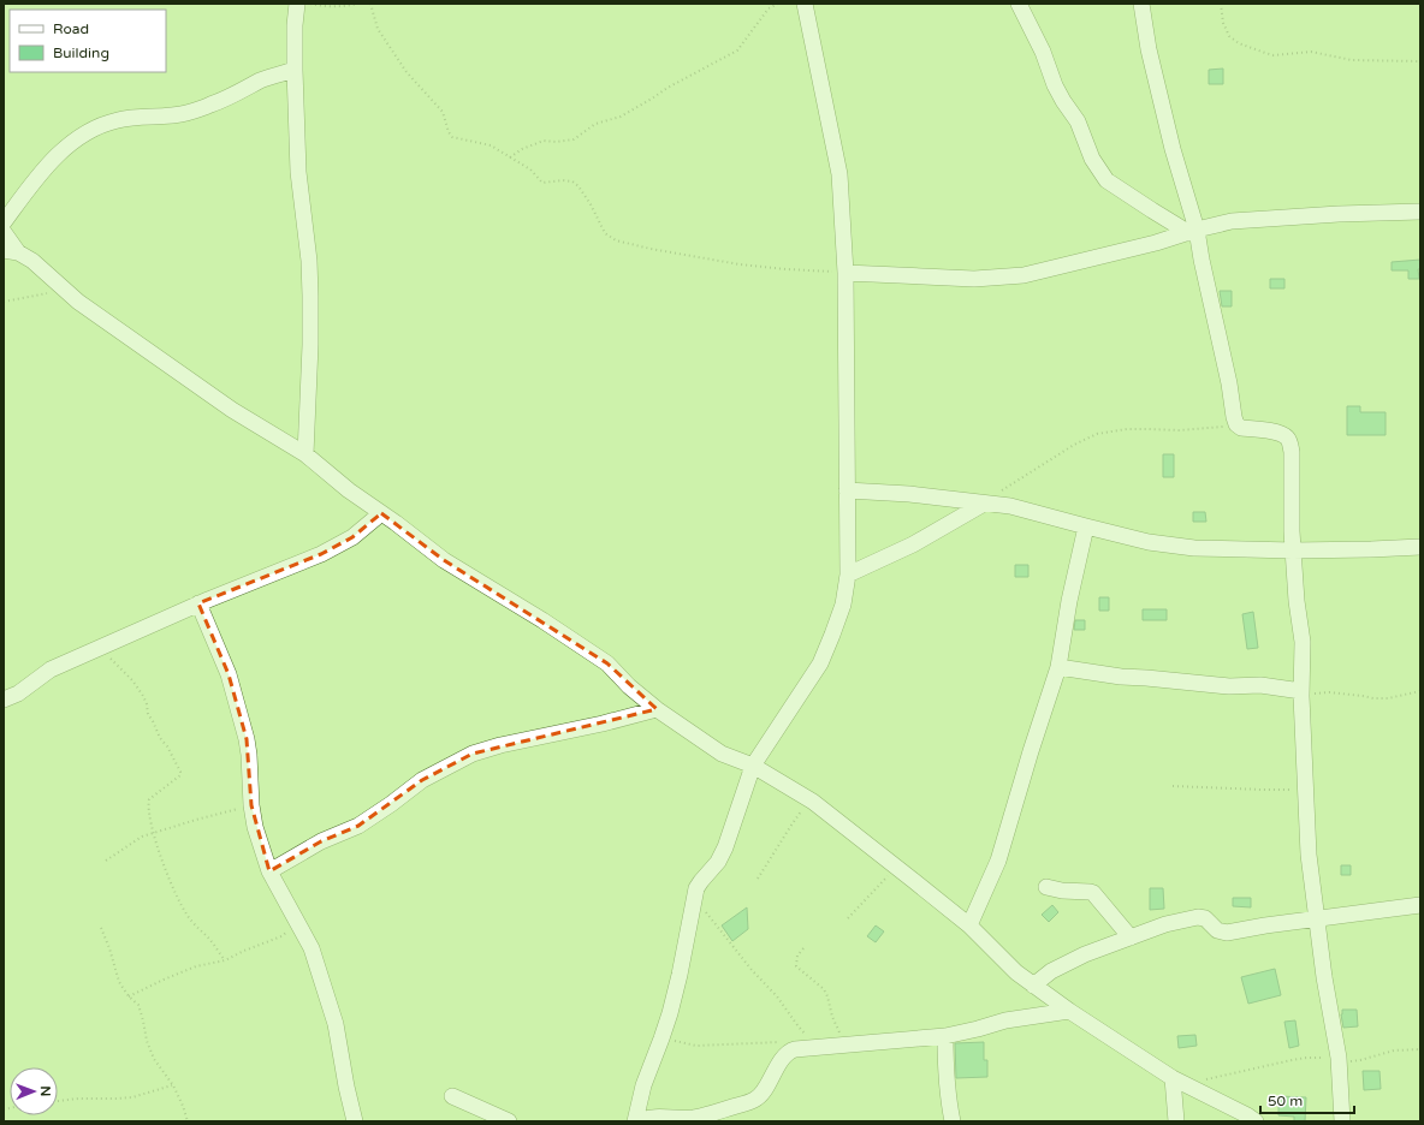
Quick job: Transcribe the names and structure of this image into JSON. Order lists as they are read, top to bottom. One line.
{"legend":["Road","Building"],"scale_bar":"50 m","north":"right"}
